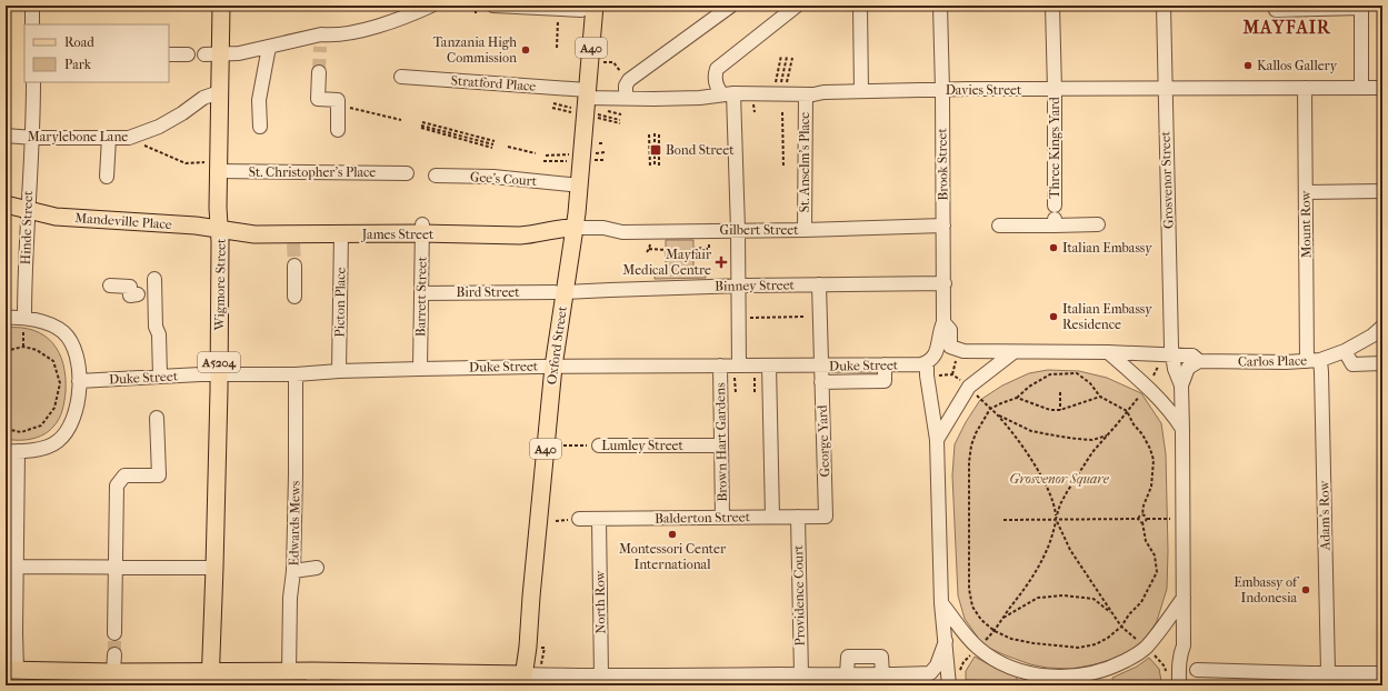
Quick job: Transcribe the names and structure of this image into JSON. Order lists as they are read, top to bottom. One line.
{"streets":{"main road":["A40","Mandeville Place","James Street","Wigmore Street","Oxford Street","A5204"],"street":["Stratford Place","Davies Street","Marylebone Lane","Three Kings Yard","St. Anselm's Place","Brook Street","St. Christopher's Place","Gee's Court","Grosvenor Street","Mount Row","Hinde Street","Gilbert Street","Binney Street","Bird Street","Barrett Street","Picton Place","Carlos Place","Duke Street","George Yard","Brown Hart Gardens","Lumley Street","Adam's Row","Balderton Street","Edwards Mews","Providence Court","North Row"]},"crossings":[["Stratford Place","Davies Street"],["Stratford Place","Oxford Street"],["Davies Street","Three Kings Yard"],["Davies Street","St. Anselm's Place"],["Davies Street","Brook Street"],["Davies Street","Grosvenor Street"],["Davies Street","Mount Row"],["Davies Street","Oxford Street"],["Marylebone Lane","Hinde Street"],["Marylebone Lane","Wigmore Street"],["St. Anselm's Place","Gilbert Street"],["Brook Street","Gilbert Street"],["Brook Street","Binney Street"],["Brook Street","Duke Street"],["St. Christopher's Place","Wigmore Street"],["Grosvenor Street","Carlos Place"],["Mandeville Place","Hinde Street"],["Mandeville Place","James Street"],["Mandeville Place","Wigmore Street"],["Mount Row","Carlos Place"],["Mount Row","Adam's Row"],["Gilbert Street","James Street"],["Gilbert Street","Oxford Street"],["James Street","Wigmore Street"],["James Street","Barrett Street"],["James Street","Picton Place"],["James Street","Oxford Street"],["Wigmore Street","Duke Street"],["Binney Street","Bird Street"],["Binney Street","Oxford Street"],["Binney Street","George Yard"],["Bird Street","Barrett Street"],["Bird Street","Oxford Street"],["Barrett Street","Duke Street"],["Picton Place","Duke Street"],["Oxford Street","Duke Street"],["Carlos Place","Adam's Row"],["Duke Street","George Yard"],["Duke Street","Brown Hart Gardens"],["Duke Street","Edwards Mews"],["George Yard","Balderton Street"],["Brown Hart Gardens","Lumley Street"],["Brown Hart Gardens","Balderton Street"],["Balderton Street","Providence Court"],["Balderton Street","North Row"]],"districts":["MAYFAIR"],"parks":["Grosvenor Square"],"places":{"other":["Tanzania High Commission","Kallos Gallery","Italian Embassy","Italian Embassy Residence","Montessori Center International","Embassy of Indonesia"],"transit":["Bond Street"],"health":["Mayfair Medical Centre"]},"legend":["Road","Park"]}
